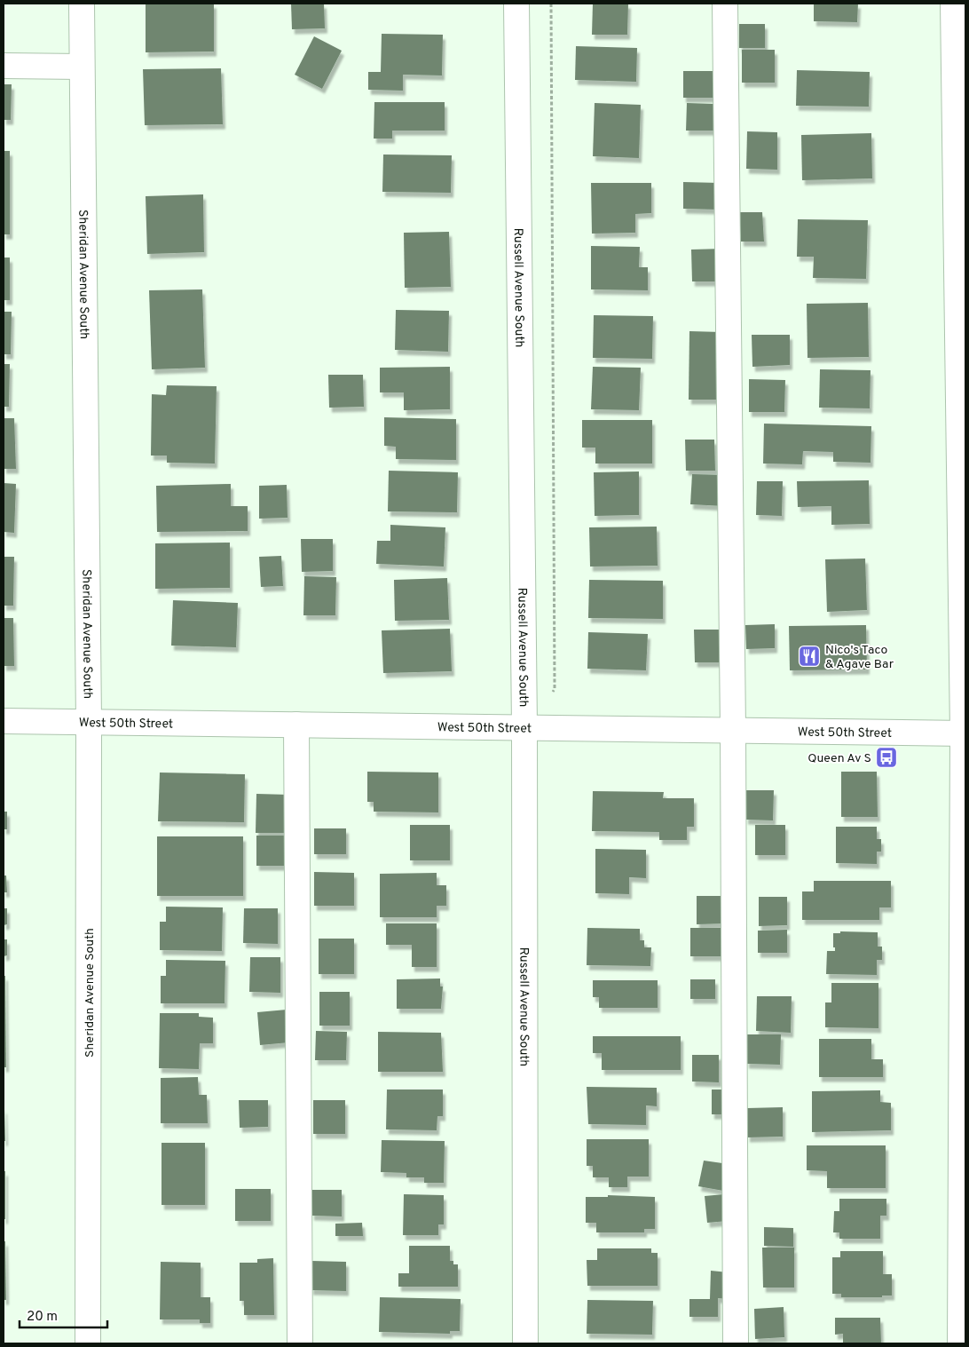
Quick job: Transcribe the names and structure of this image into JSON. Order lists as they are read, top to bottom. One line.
{"streets":{"street":["Sheridan Avenue South","Russell Avenue South","West 50th Street"]},"crossings":[["Sheridan Avenue South","West 50th Street"],["Russell Avenue South","West 50th Street"]],"places":{"restaurant":["Nico's Taco & Agave Bar"],"bus stop":["Queen Av S"]},"scale_bar":"20 m"}
